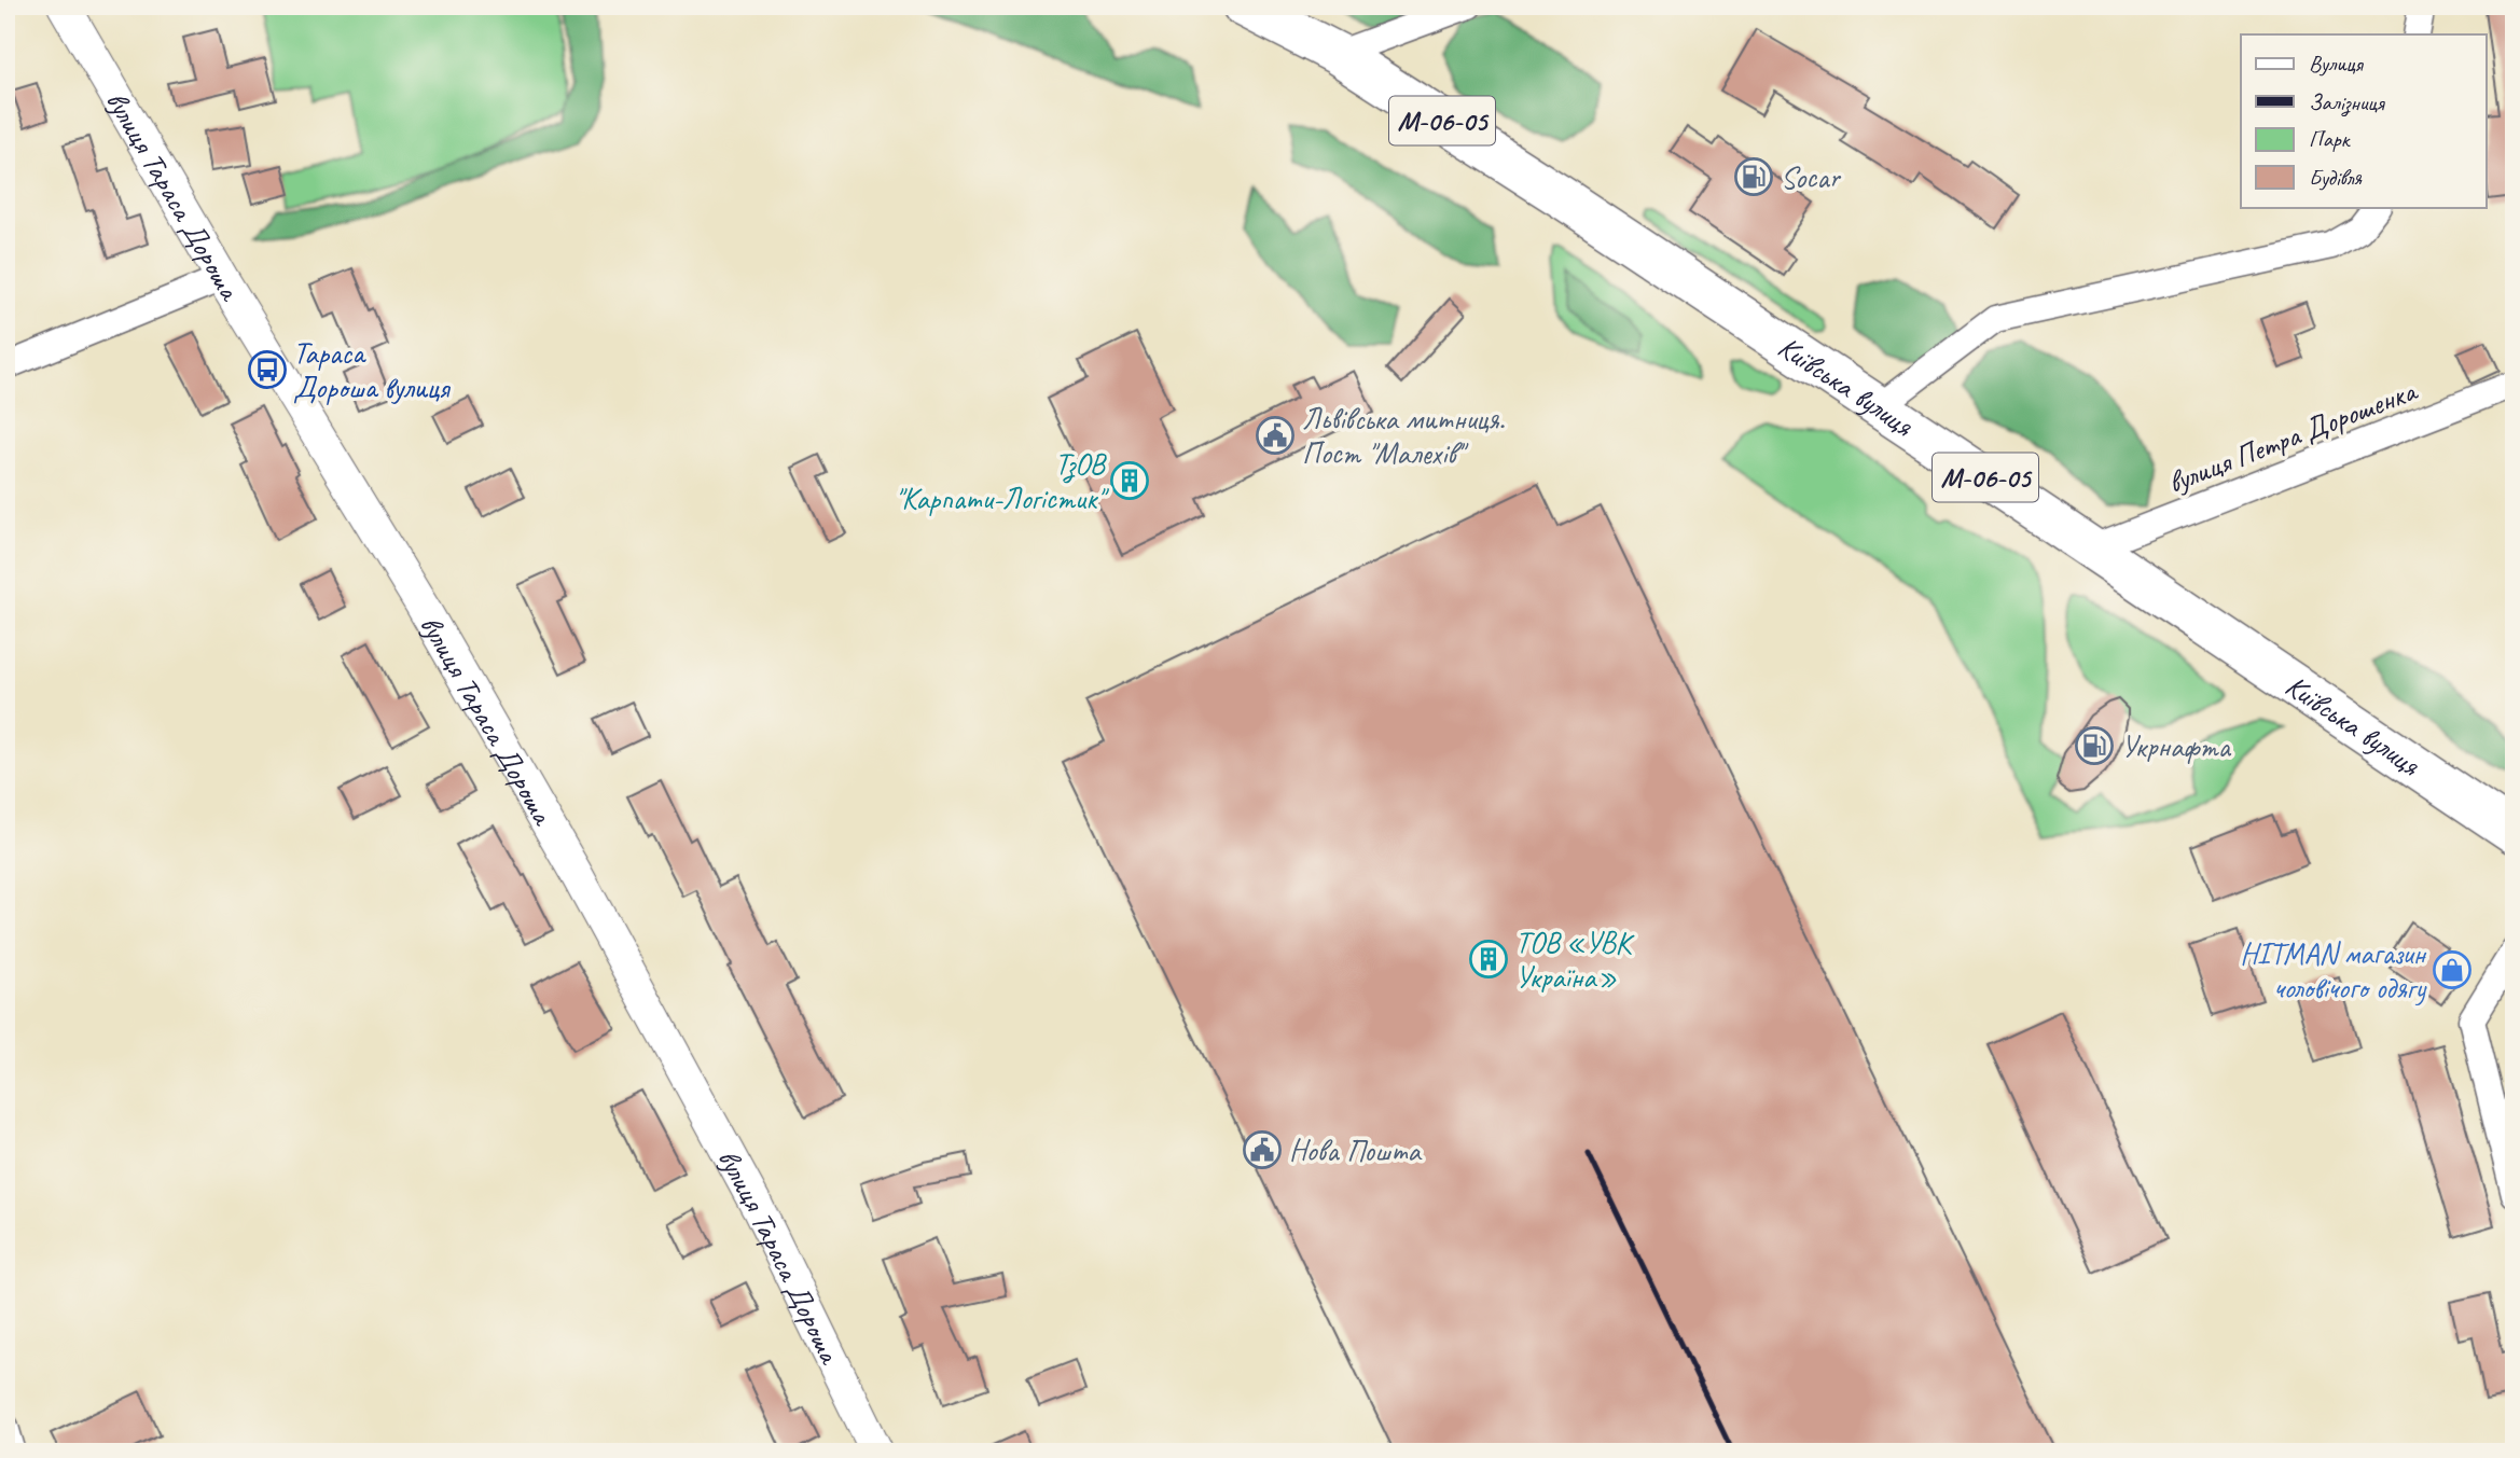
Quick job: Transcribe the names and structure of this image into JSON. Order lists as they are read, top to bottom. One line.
{"streets":{"highway":["М-06-05","Київська вулиця"],"street":["вулиця Тараса Дороша","вулиця Петра Дорошенка"]},"crossings":[["Київська вулиця","вулиця Петра Дорошенка"]],"places":{"fuel station":["Socar","Укрнафта"],"bus stop":["Тараса Дороша вулиця"],"public building":["Львівська митниця. Пост \"Малехів\"","Нова Пошта"],"building":["ТзОВ \"Карпати-Логістик\"","ТОВ «УВК Україна»"],"shop":["HITMAN магазин чоловічого одягу"]},"legend":["Вулиця","Залізниця","Парк","Будівля"]}
